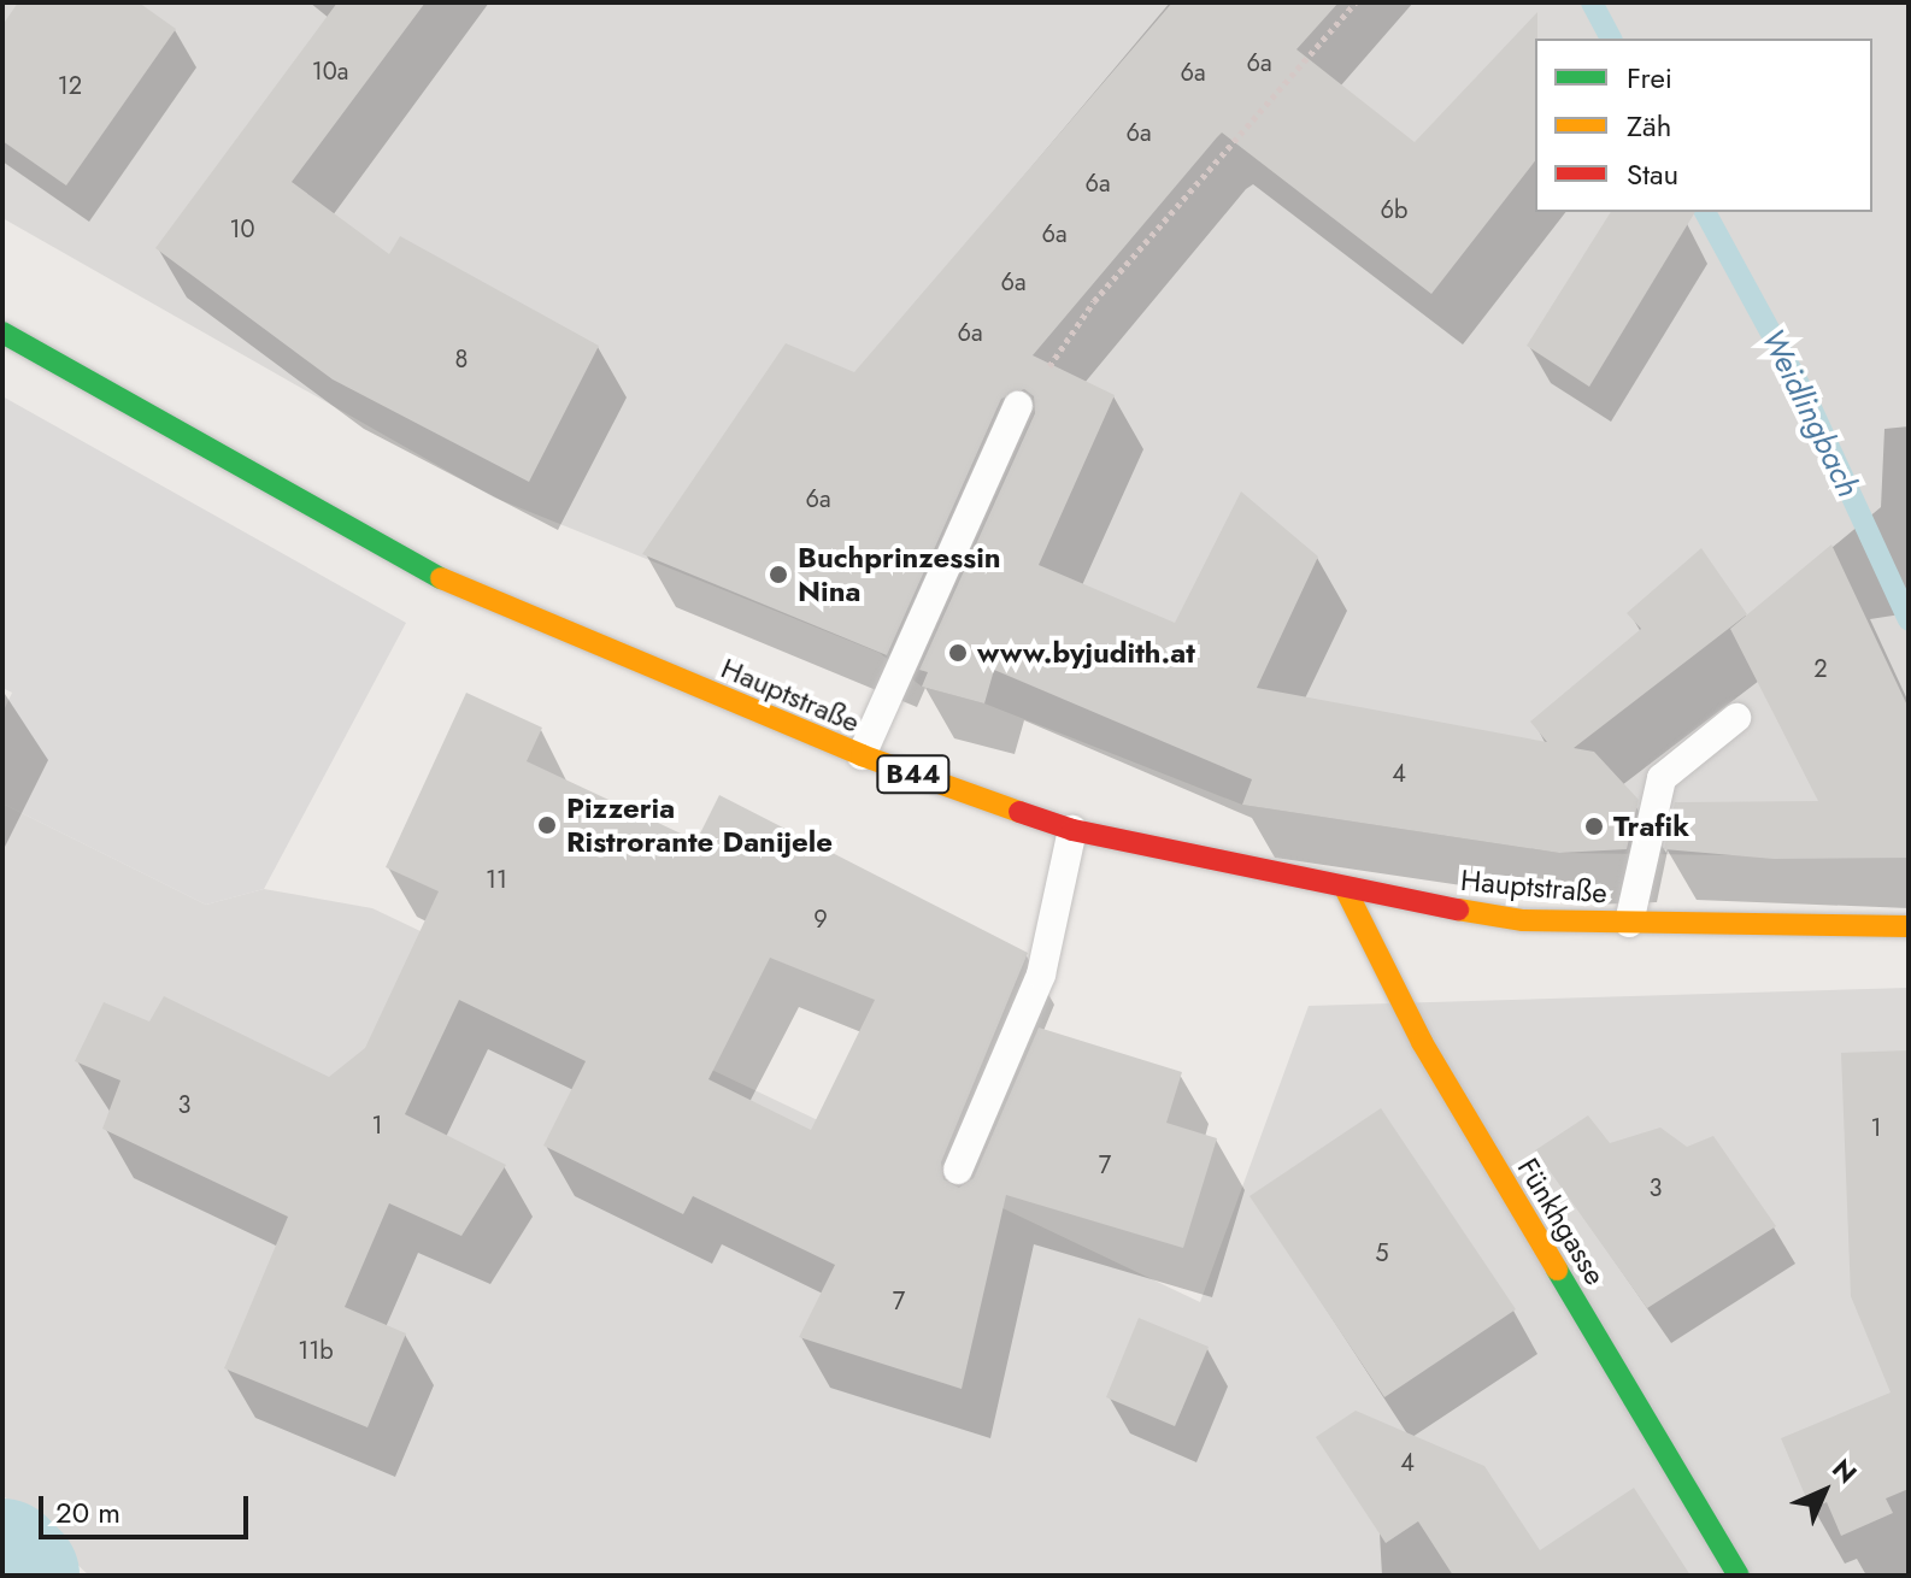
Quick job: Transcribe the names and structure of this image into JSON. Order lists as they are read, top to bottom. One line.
{"streets":{"main road":["Hauptstraße","B44","Fünkhgasse"]},"crossings":[["Hauptstraße","Fünkhgasse"]],"water":["Weidlingbach"],"places":["Buchprinzessin Nina","www.byjudith.at","Pizzeria Ristrorante Danijele","Trafik"],"house_numbers":["6a","10a","6a","12","6a","6a","6b","10","6a","6a","6a","8","6a","2","4","11","9","3","1","1","7","3","5","7","11b","4"],"legend":["Frei","Zäh","Stau"],"scale_bar":"20 m","north":"top right"}
